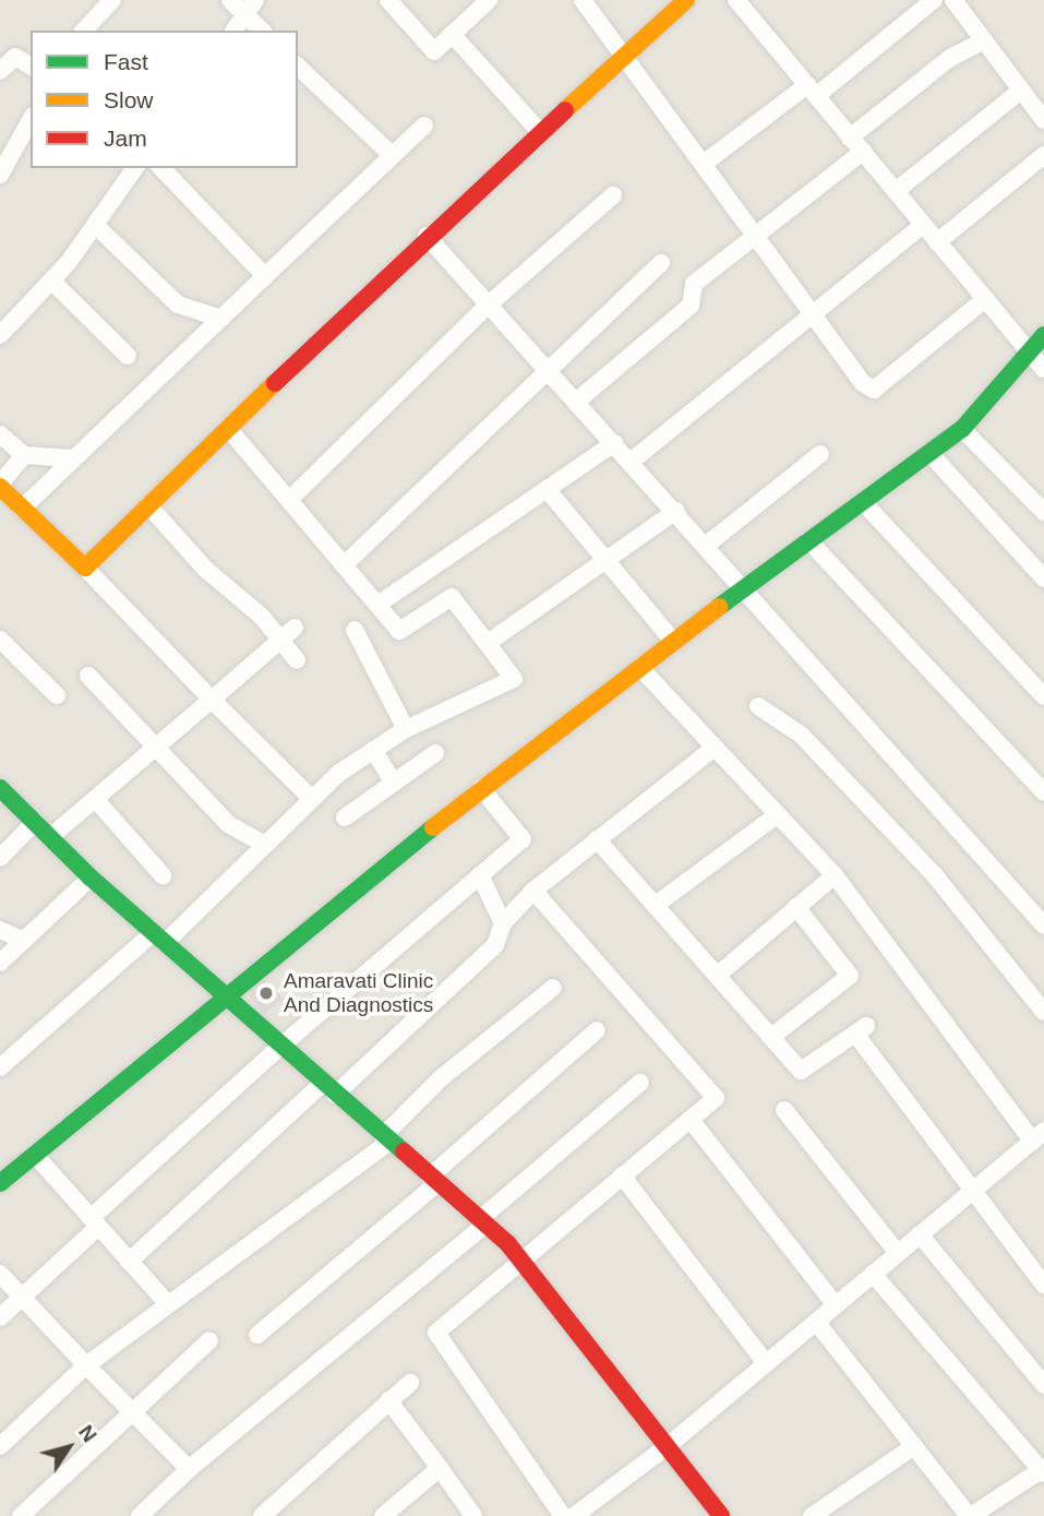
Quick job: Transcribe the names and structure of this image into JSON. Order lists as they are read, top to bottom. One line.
{"places":["Amaravati Clinic And Diagnostics"],"legend":["Fast","Slow","Jam"],"north":"top right"}
